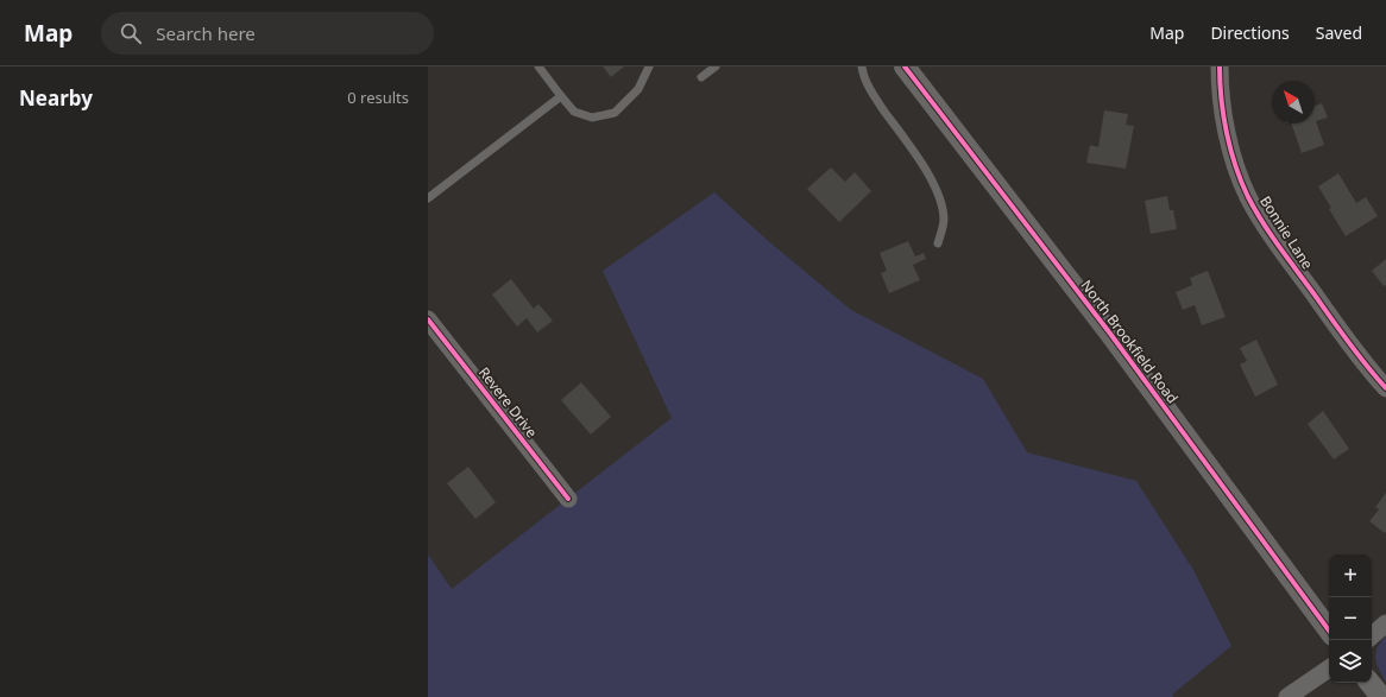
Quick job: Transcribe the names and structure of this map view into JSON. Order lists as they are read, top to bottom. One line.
{"streets":{"street":["Bonnie Lane","North Brookfield Road","Revere Drive"]},"north":"top left","page":{"header":"Map","search":"Search here","nav":["Map","Directions","Saved"],"heading":["Nearby","0 results"],"map_buttons":["+","−"]}}
